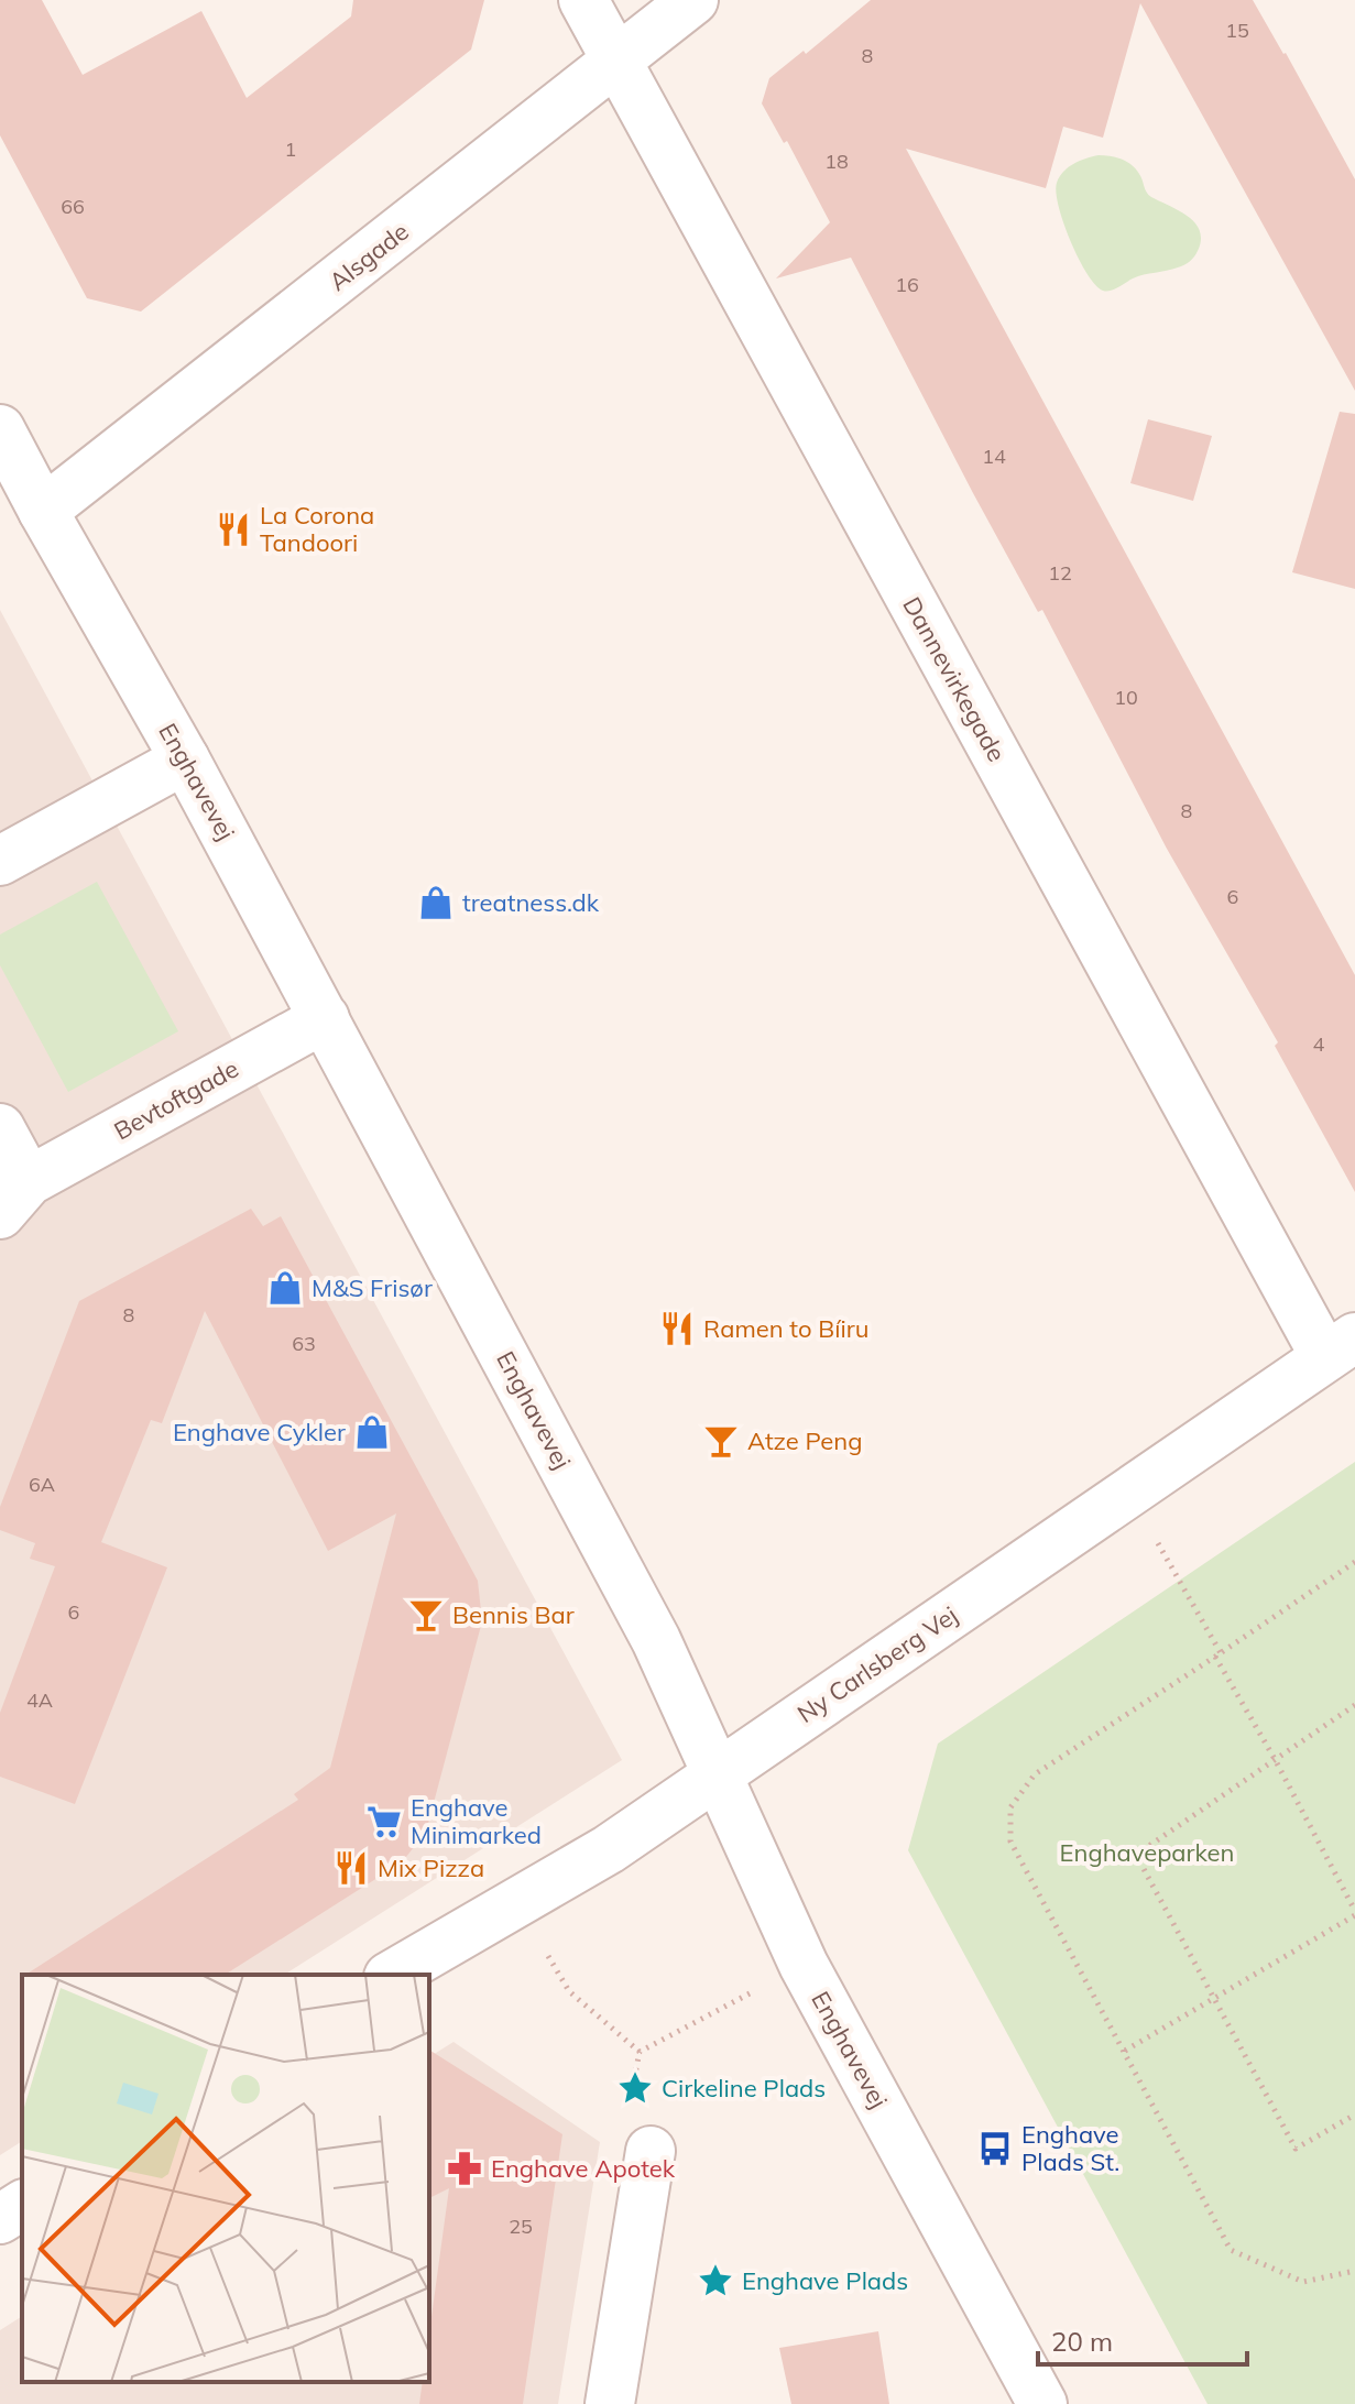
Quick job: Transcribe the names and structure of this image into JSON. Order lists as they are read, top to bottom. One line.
{"streets":{"street":["Alsgade","Dannevirkegade","Enghavevej","Bevtoftgade","Ny Carlsberg Vej"]},"crossings":[["Alsgade","Dannevirkegade"],["Alsgade","Enghavevej"],["Dannevirkegade","Ny Carlsberg Vej"],["Enghavevej","Bevtoftgade"],["Enghavevej","Ny Carlsberg Vej"]],"parks":["Enghaveparken"],"places":{"restaurant":["La Corona Tandoori","Ramen to Bíiru","Mix Pizza"],"shop":["treatness.dk","M&S Frisør","Enghave Cykler"],"bar":["Atze Peng","Bennis Bar"],"supermarket":["Enghave Minimarked"],"place":["Cirkeline Plads","Enghave Plads"],"bus stop":["Enghave Plads St."],"pharmacy":["Enghave Apotek"]},"house_numbers":["15","8","1","18","66","16","14","12","10","8","6","4","8","63","6A","6","4A","25"],"scale_bar":"20 m"}
